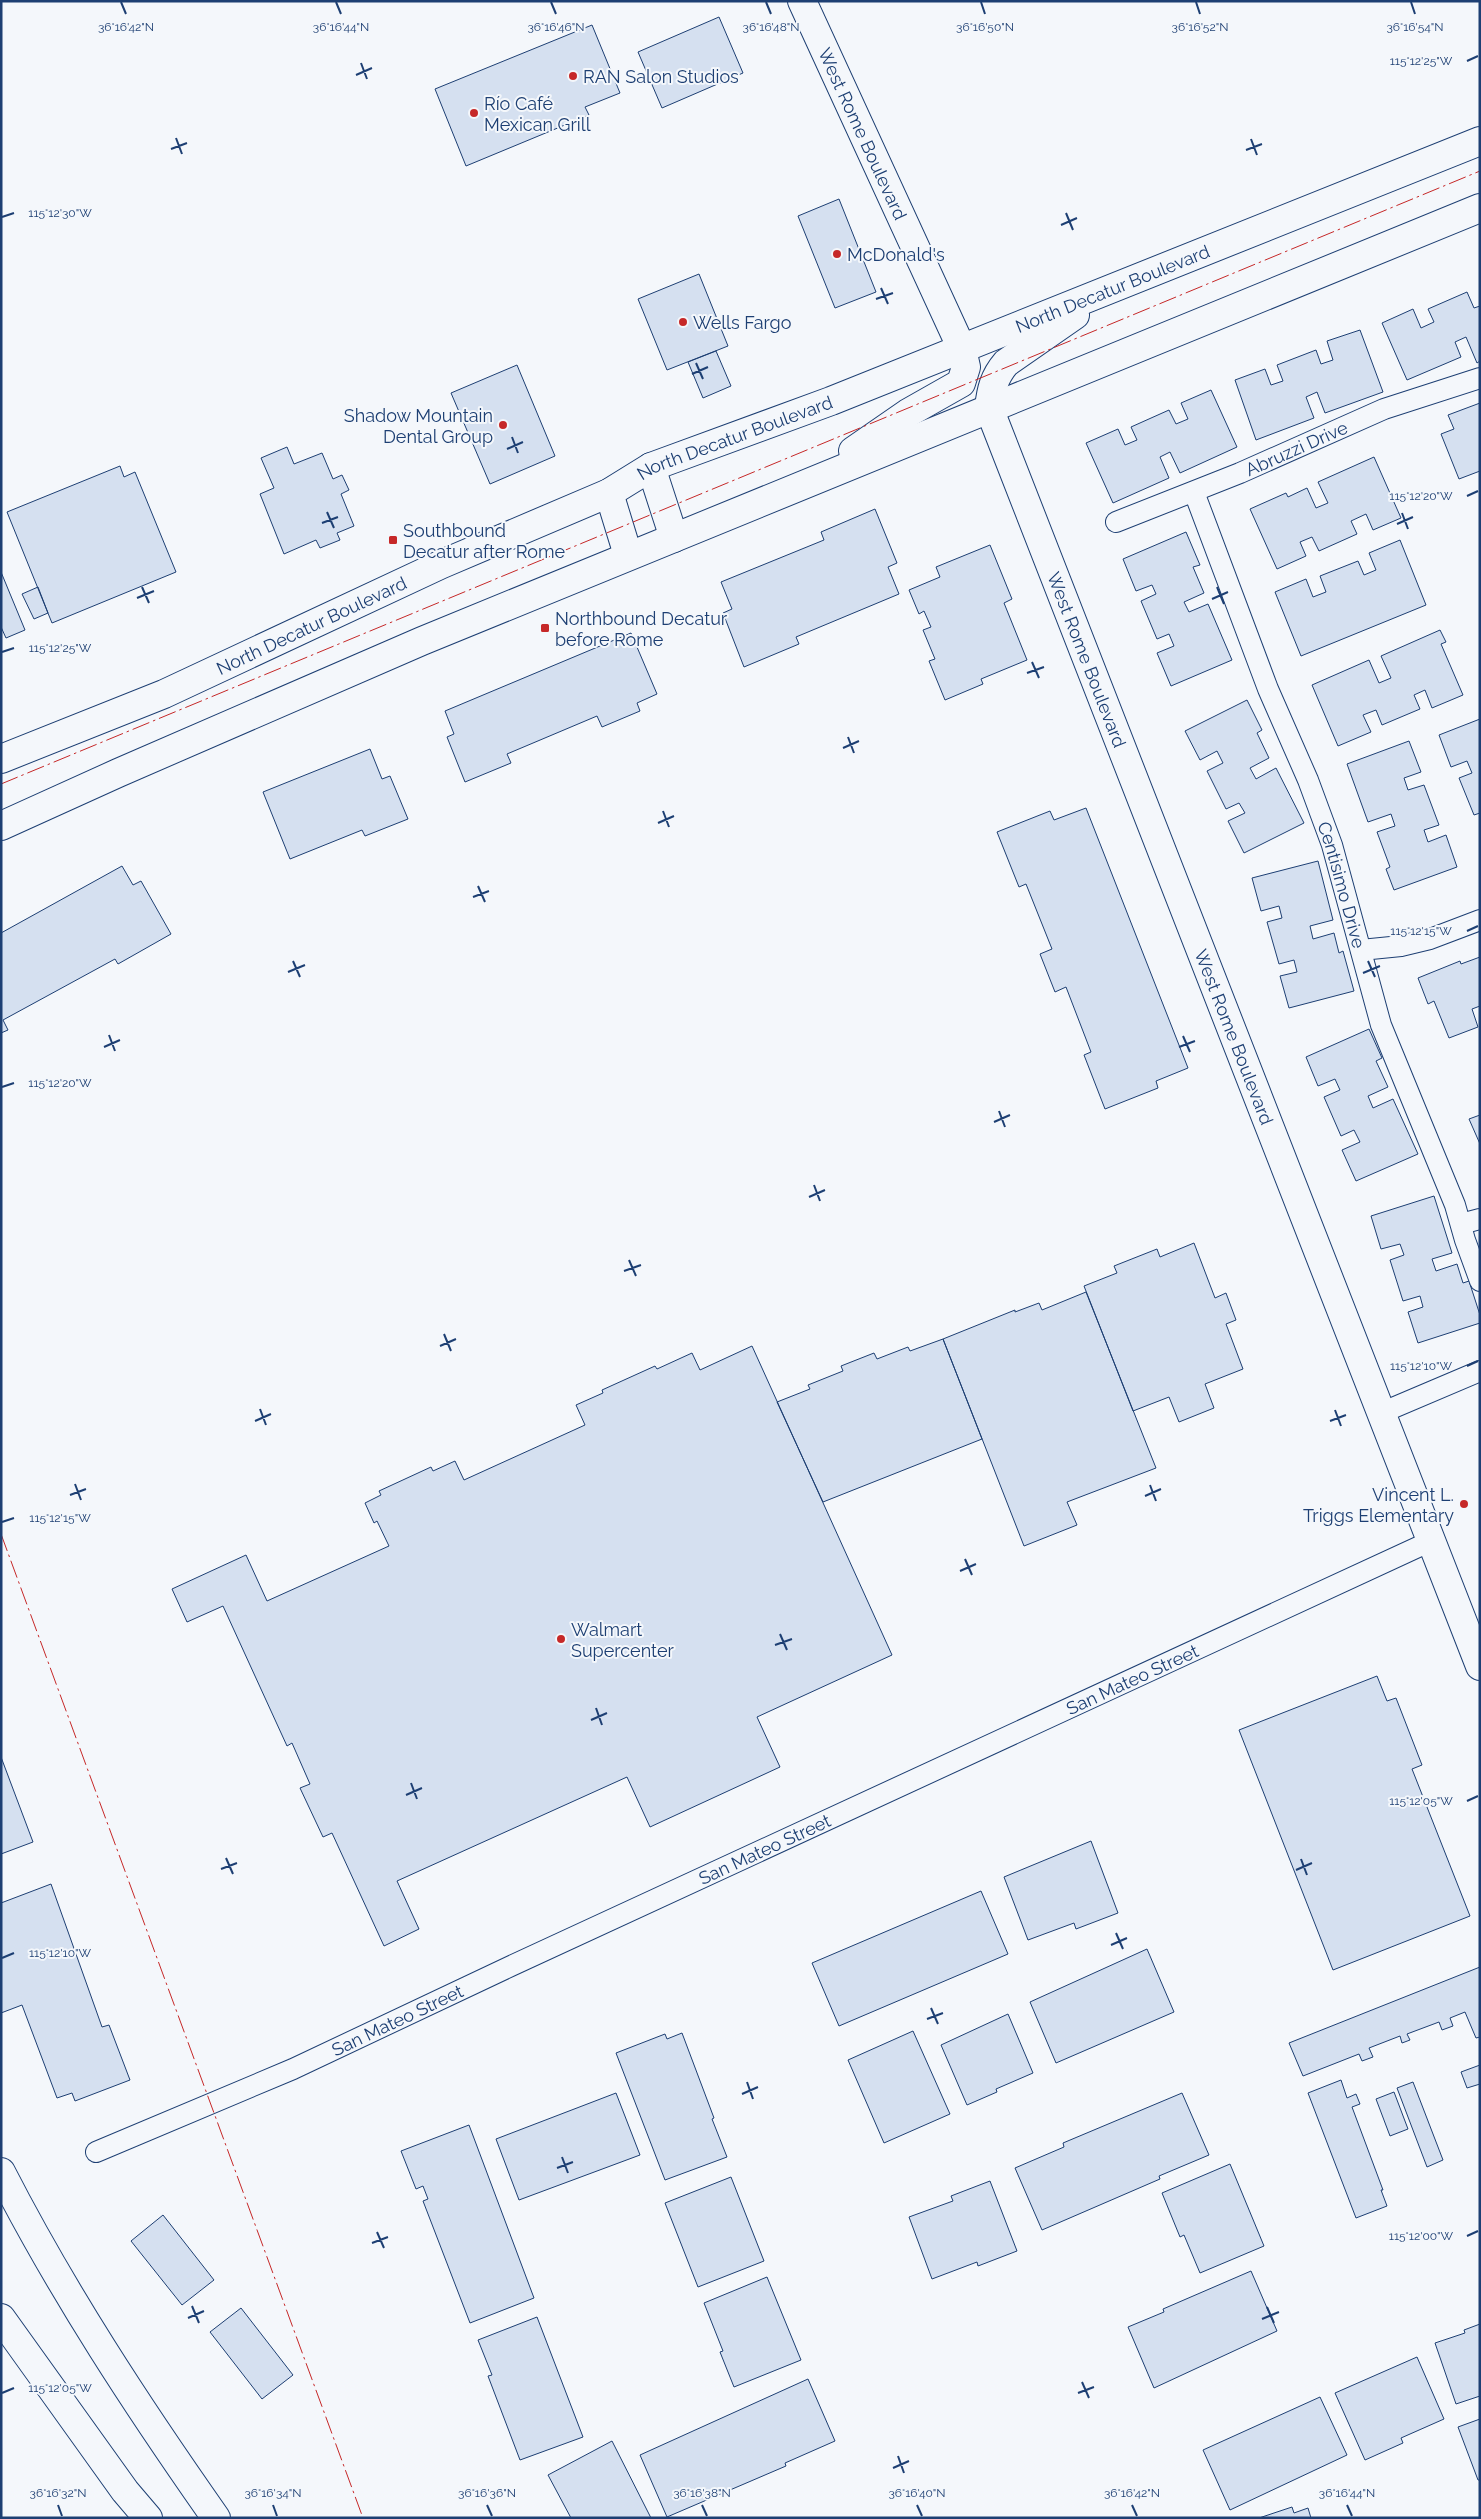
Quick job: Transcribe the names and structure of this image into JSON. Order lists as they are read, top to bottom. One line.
{"streets":{"main road":["West Rome Boulevard","North Decatur Boulevard"],"street":["Abruzzi Drive","Centisimo Drive","San Mateo Street"]},"crossings":[["West Rome Boulevard","North Decatur Boulevard"],["West Rome Boulevard","San Mateo Street"],["Abruzzi Drive","Centisimo Drive"]],"places":{"other":["RAN Salon Studios","Río Café Mexican Grill","McDonald's","Wells Fargo","Shadow Mountain Dental Group","Vincent L. Triggs Elementary","Walmart Supercenter"],"transit":["Southbound Decatur after Rome","Northbound Decatur before Rome"]},"coordinates":["36°16'54\"N","36°16'42\"N","36°16'44\"N","36°16'46\"N","36°16'48\"N","36°16'50\"N","36°16'52\"N","115°12'25\"W","115°12'30\"W","115°12'20\"W","115°12'15\"W","115°12'10\"W","115°12'05\"W","115°12'00\"W","36°16'32\"N","36°16'34\"N","36°16'36\"N","36°16'38\"N","36°16'40\"N"]}
